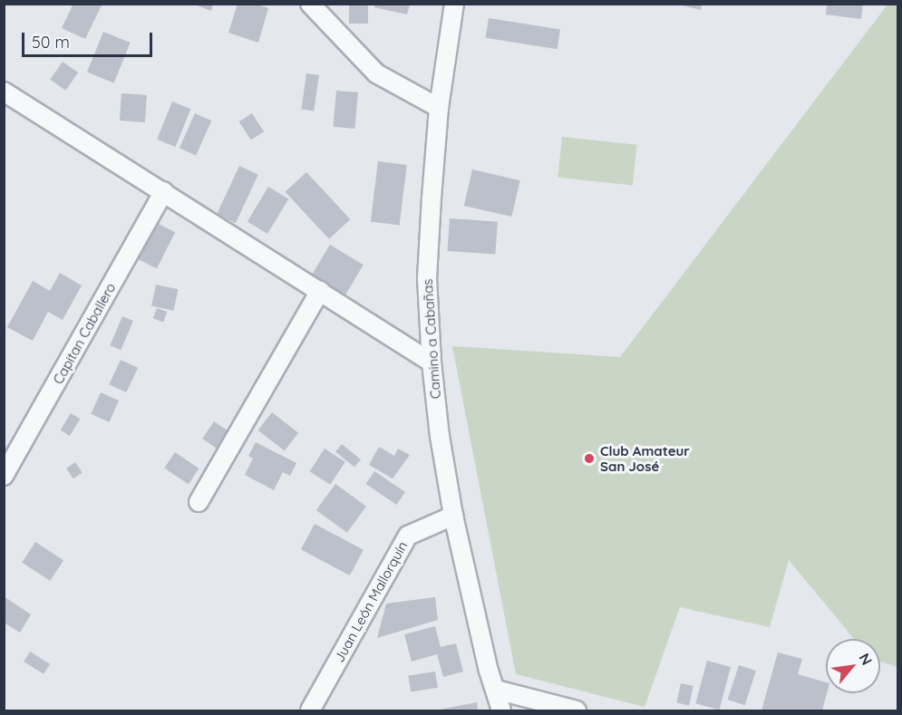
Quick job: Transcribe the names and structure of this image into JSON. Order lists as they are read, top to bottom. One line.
{"streets":{"street":["Capitan Caballero","Camino a Cabañas","Juan León Mallorquín"]},"crossings":[["Camino a Cabañas","Juan León Mallorquín"]],"places":["Club Amateur San José"],"scale_bar":"50 m","north":"top right"}
